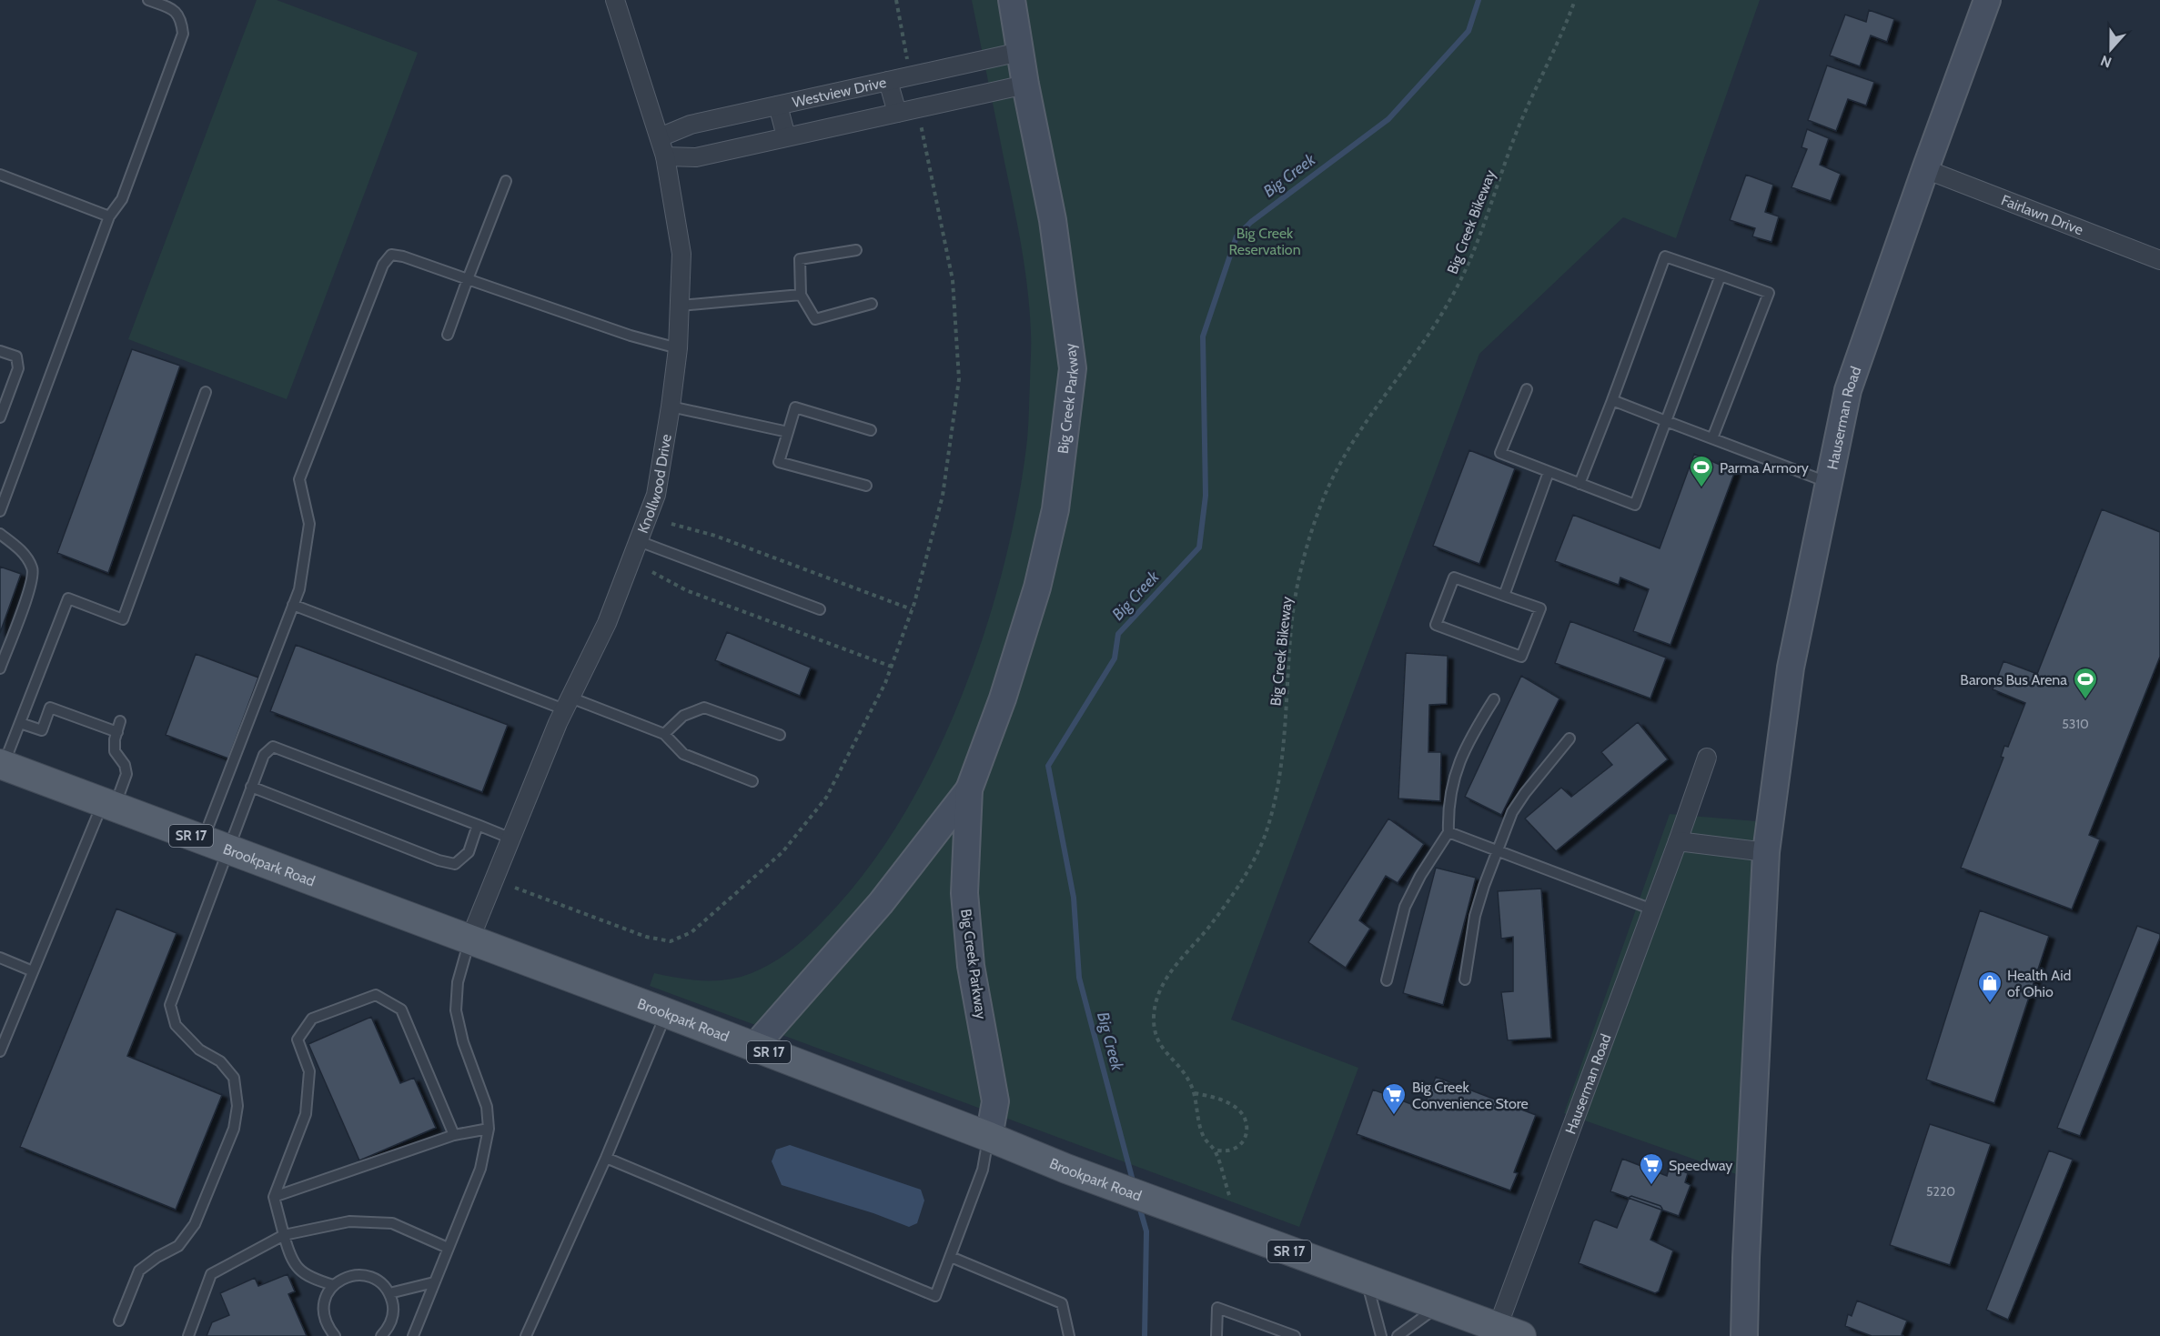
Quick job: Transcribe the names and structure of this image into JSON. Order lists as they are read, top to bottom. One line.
{"streets":{"main road":["SR 17","Brookpark Road"],"street":["Westview Drive","Fairlawn Drive","Big Creek Parkway","Hauserman Road","Knollwood Drive"],"path":["Big Creek Bikeway"]},"crossings":[["Westview Drive","Big Creek Parkway"],["Westview Drive","Knollwood Drive"],["Fairlawn Drive","Hauserman Road"],["Big Creek Parkway","Brookpark Road"],["Hauserman Road","Brookpark Road"],["Knollwood Drive","Brookpark Road"]],"water":["Big Creek"],"parks":["Big Creek Reservation"],"places":{"sports":["Parma Armory","Barons Bus Arena"],"shop":["Health Aid of Ohio"],"supermarket":["Big Creek Convenience Store","Speedway"]},"house_numbers":["5310","5220"],"north":"bottom"}
